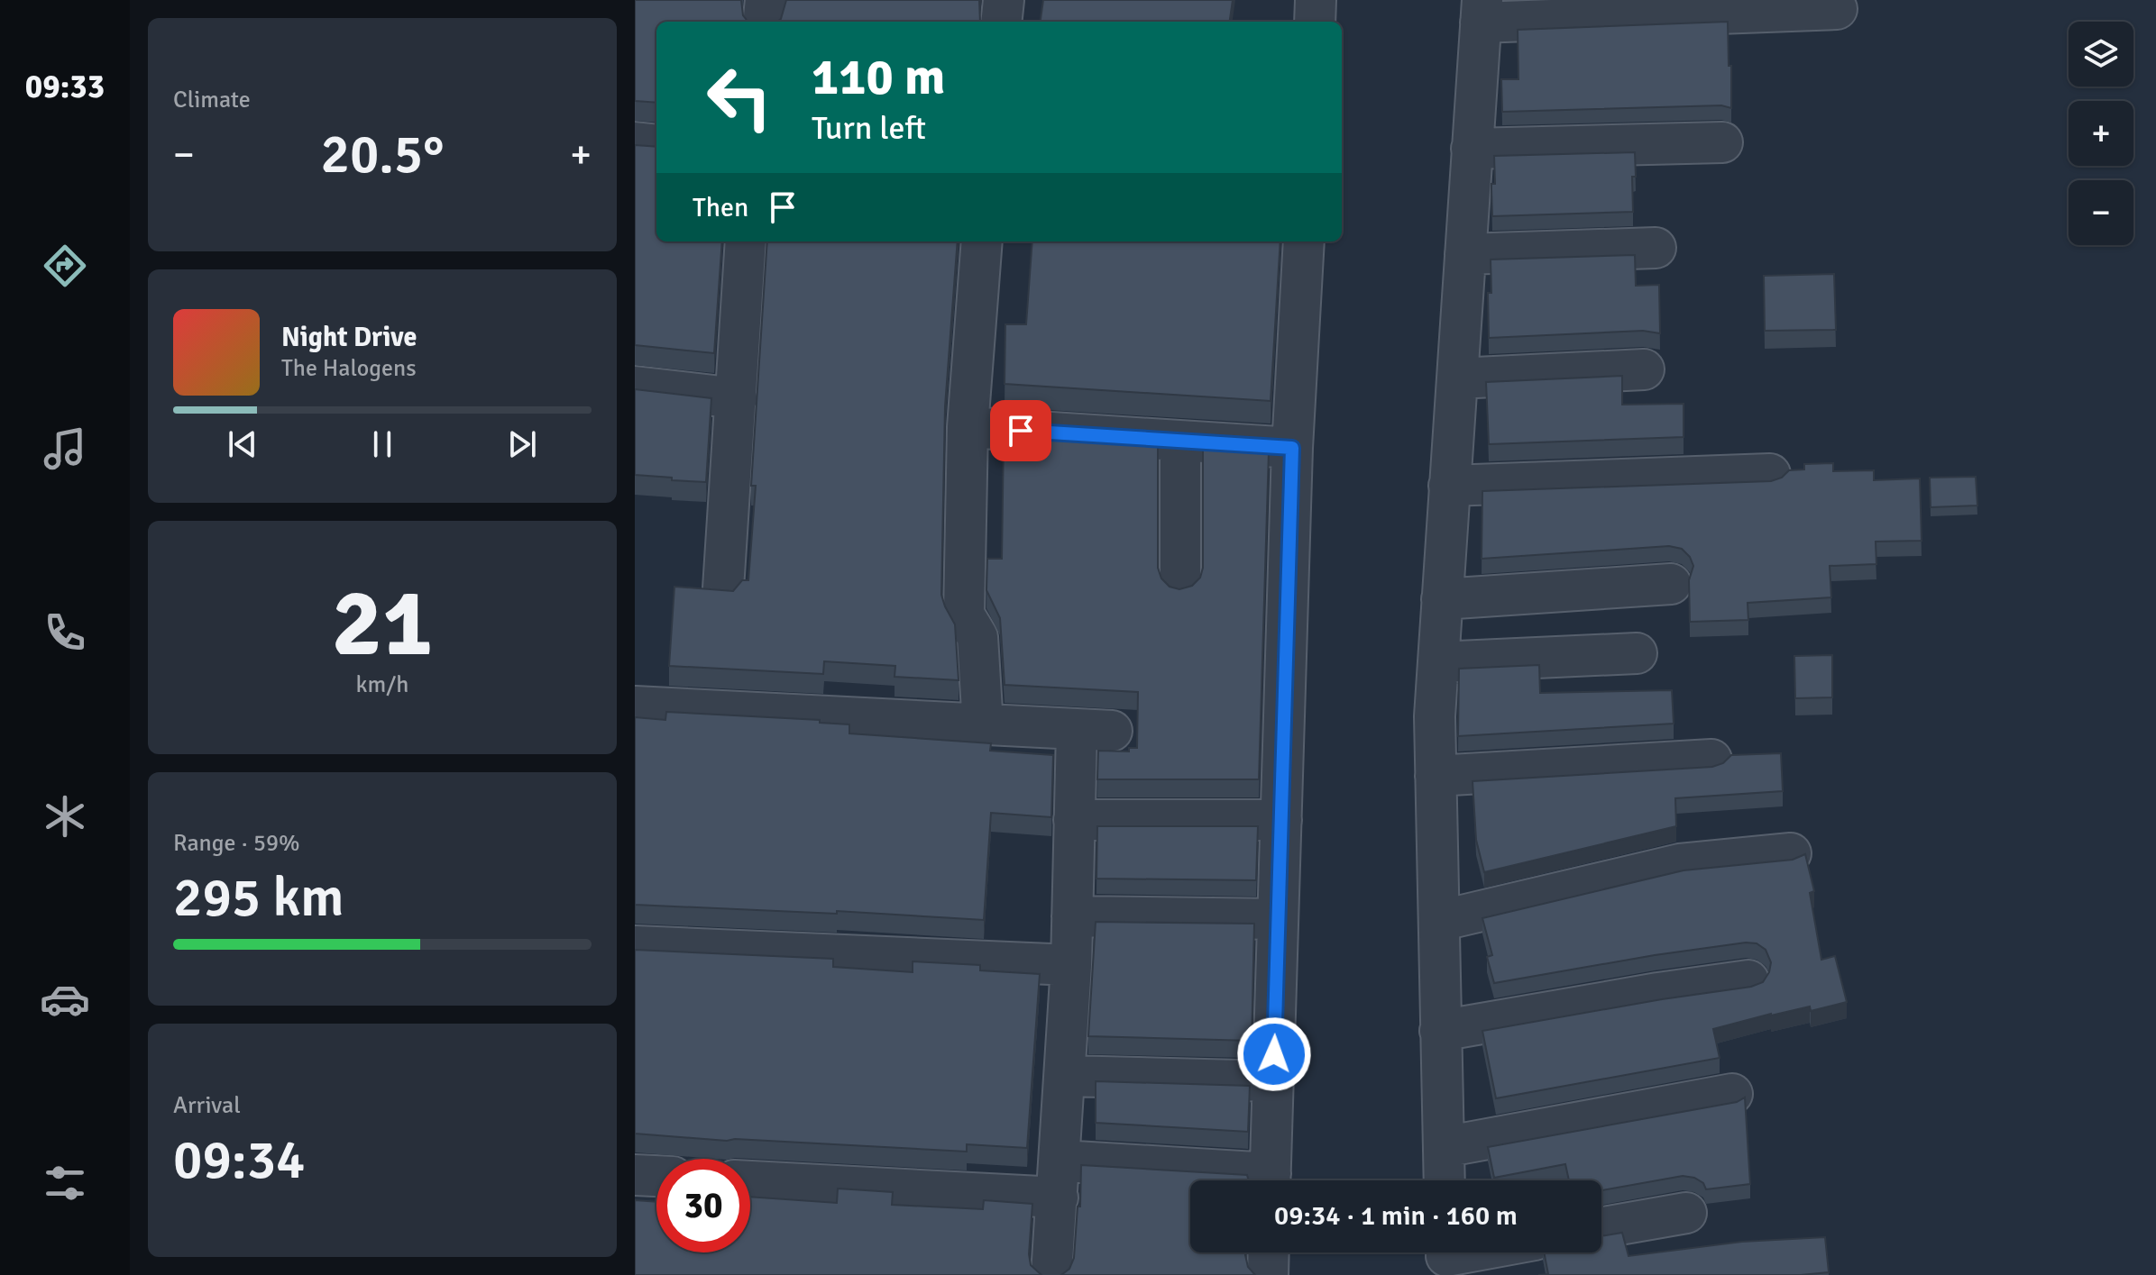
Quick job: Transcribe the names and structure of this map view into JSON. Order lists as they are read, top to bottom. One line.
{"page":{"tabs":"09:33","tile":["Climate",["21","km/h"],["Range · 59%","295 km"],["Arrival","09:34"]],"map_buttons":["+","−"],"turn":["110 m","Turn left"],"heat":["−","20.5°","+"],"then":"Then","song":["Night Drive","The Halogens"],"limit":"30","trip":"09:34 · 1 min · 160 m"}}
